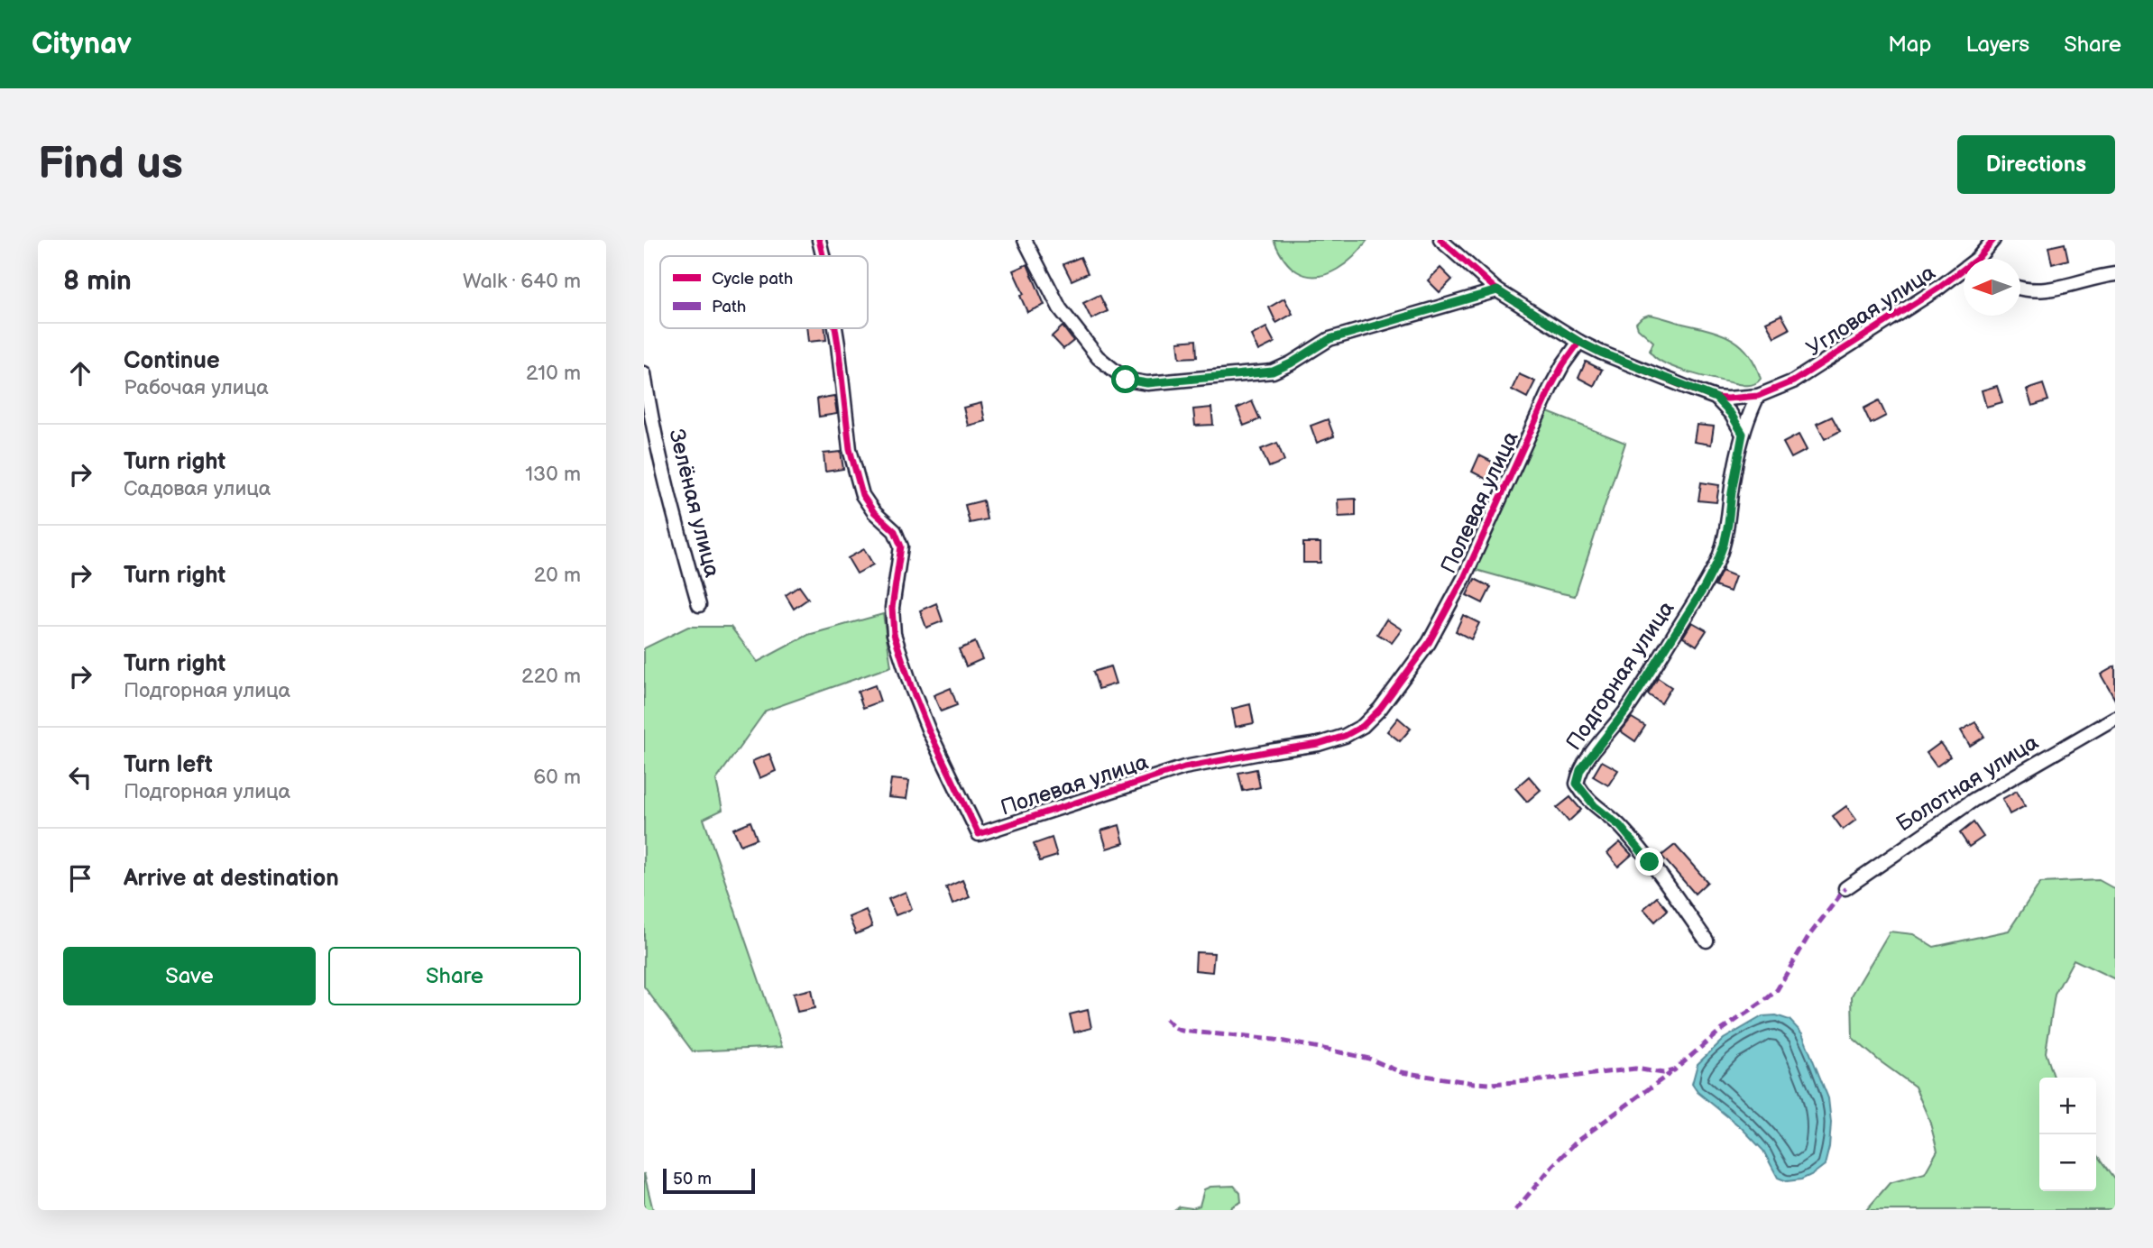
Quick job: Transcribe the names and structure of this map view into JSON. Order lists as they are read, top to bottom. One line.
{"streets":{"street":["Угловая улица","Полевая улица","Зелёная улица","Подгорная улица","Болотная улица"]},"crossings":[["Угловая улица","Подгорная улица"]],"legend":["Cycle path","Path"],"scale_bar":"50 m","north":"left","page":{"header":"Citynav","nav":["Map","Layers","Share"],"buttons":["Directions",["Save","Share"]],"title":"Find us","heading":["8 min","Walk · 640 m"],"list":[["Continue","Рабочая улица","210 m"],["Turn right","Садовая улица","130 m"],["Turn right","20 m"],["Turn right","Подгорная улица","220 m"],["Turn left","Подгорная улица","60 m"],"Arrive at destination"],"map_buttons":["+","−"],"scale":"50 m"}}
